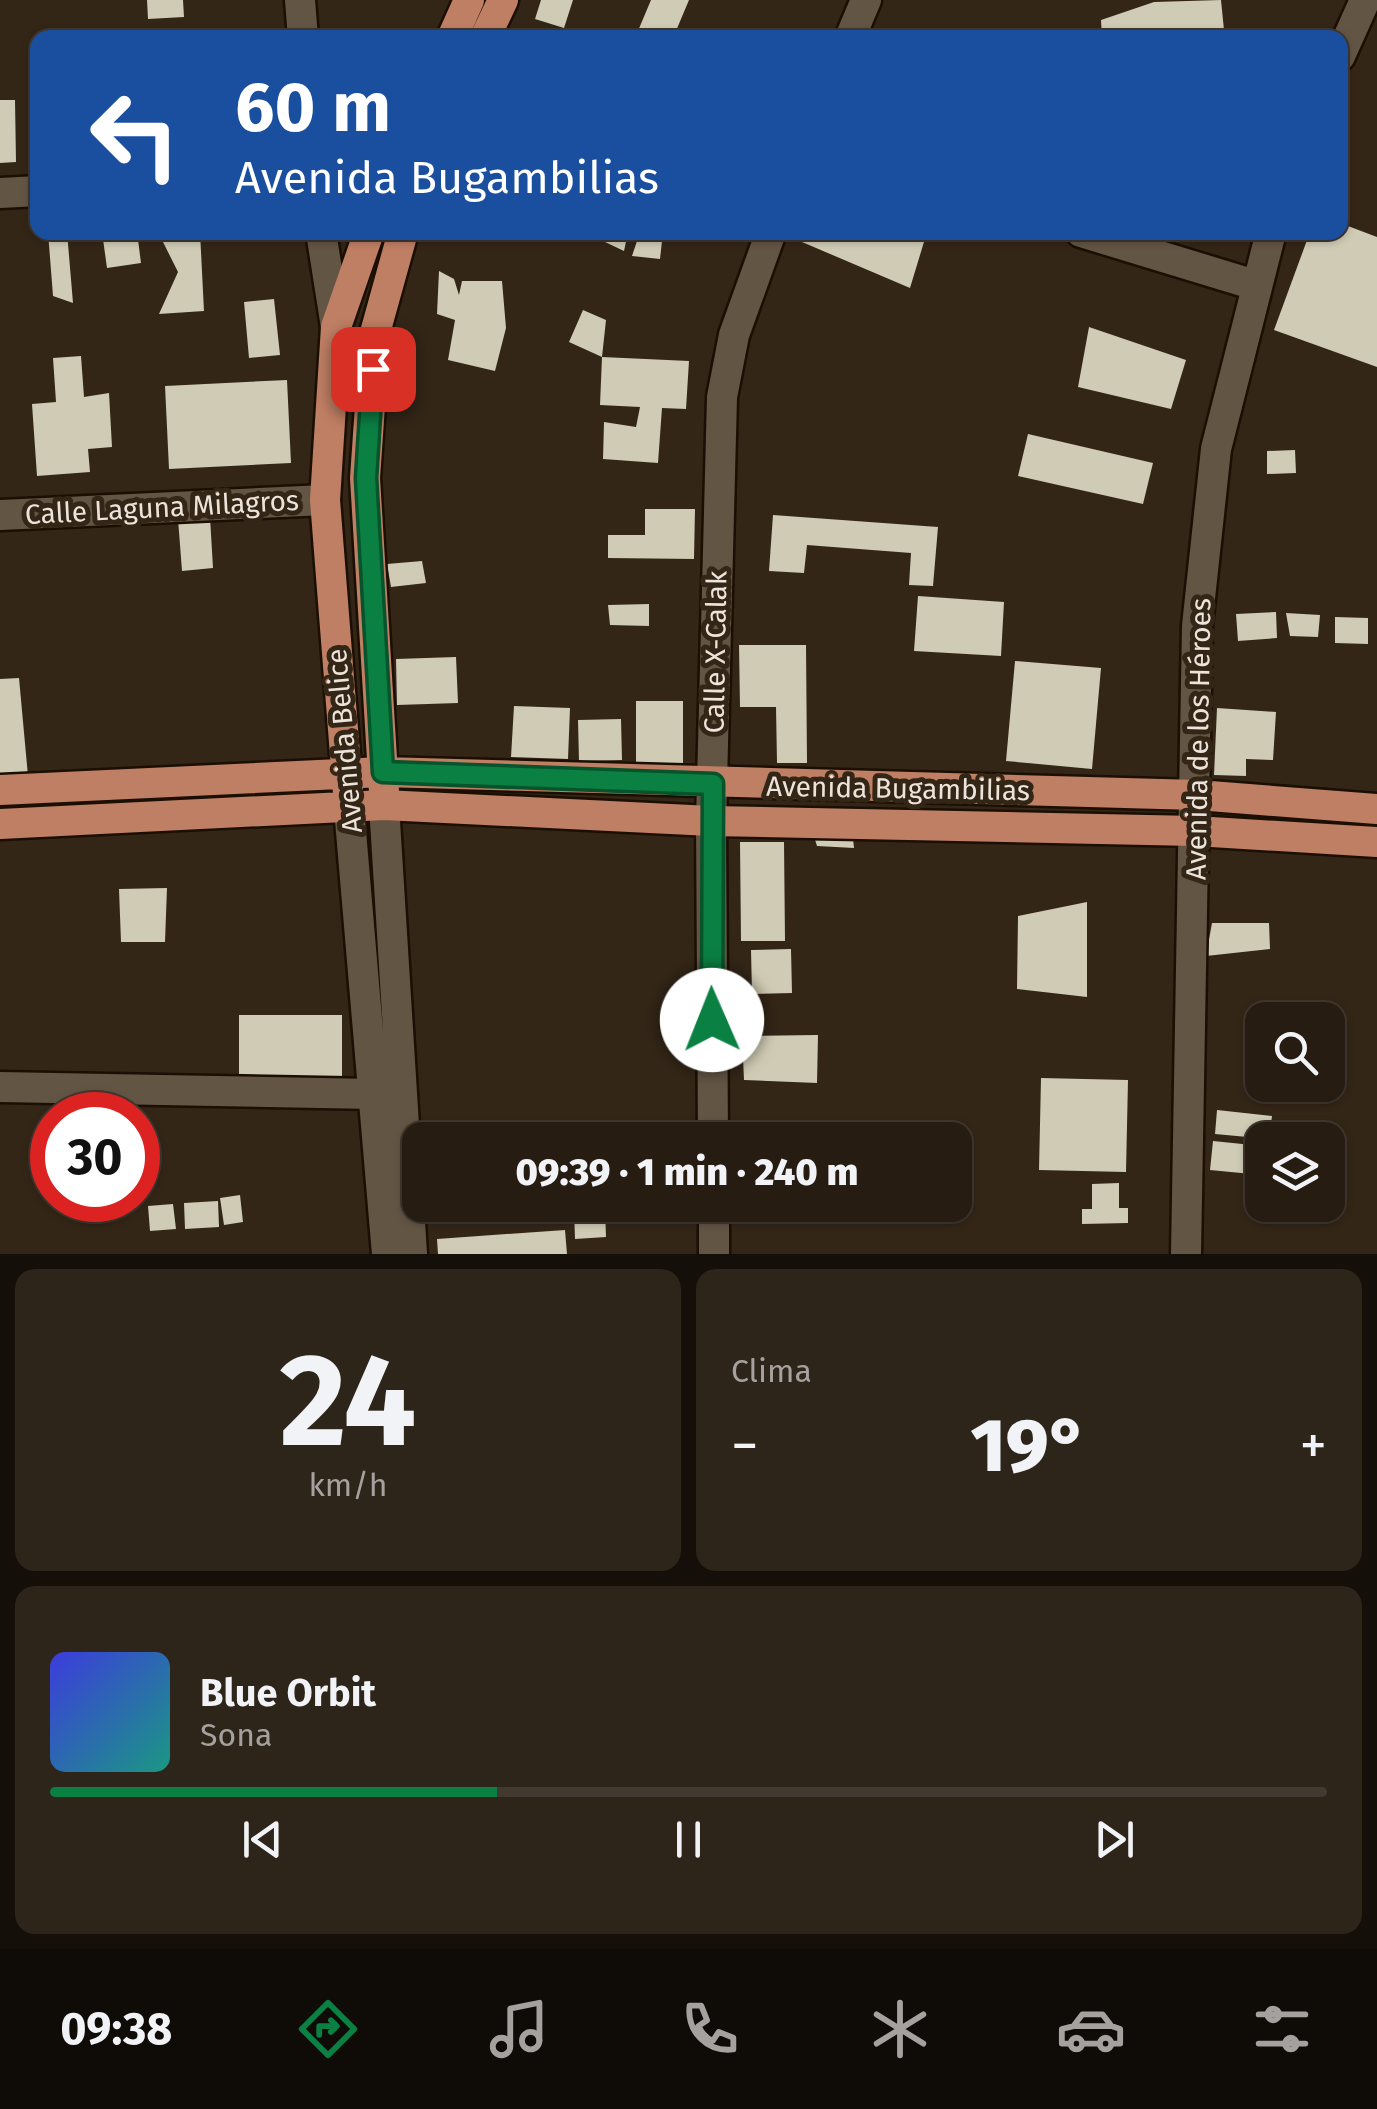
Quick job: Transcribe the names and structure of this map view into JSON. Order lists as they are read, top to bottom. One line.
{"streets":{"main road":["Avenida Belice","Avenida Bugambilias"],"street":["Calle Laguna Milagros","Calle X-Calak","Avenida de los Héroes"]},"crossings":[["Calle Laguna Milagros","Avenida Belice"],["Calle X-Calak","Avenida Bugambilias"],["Avenida de los Héroes","Avenida Bugambilias"],["Avenida Belice","Avenida Bugambilias"]],"page":{"turn":["60 m","Avenida Bugambilias"],"limit":"30","trip":"09:39 · 1 min · 240 m","tile":[["24","km/h"],"Clima"],"heat":["−","19°","+"],"song":["Blue Orbit","Sona"],"tabs":"09:38"}}
